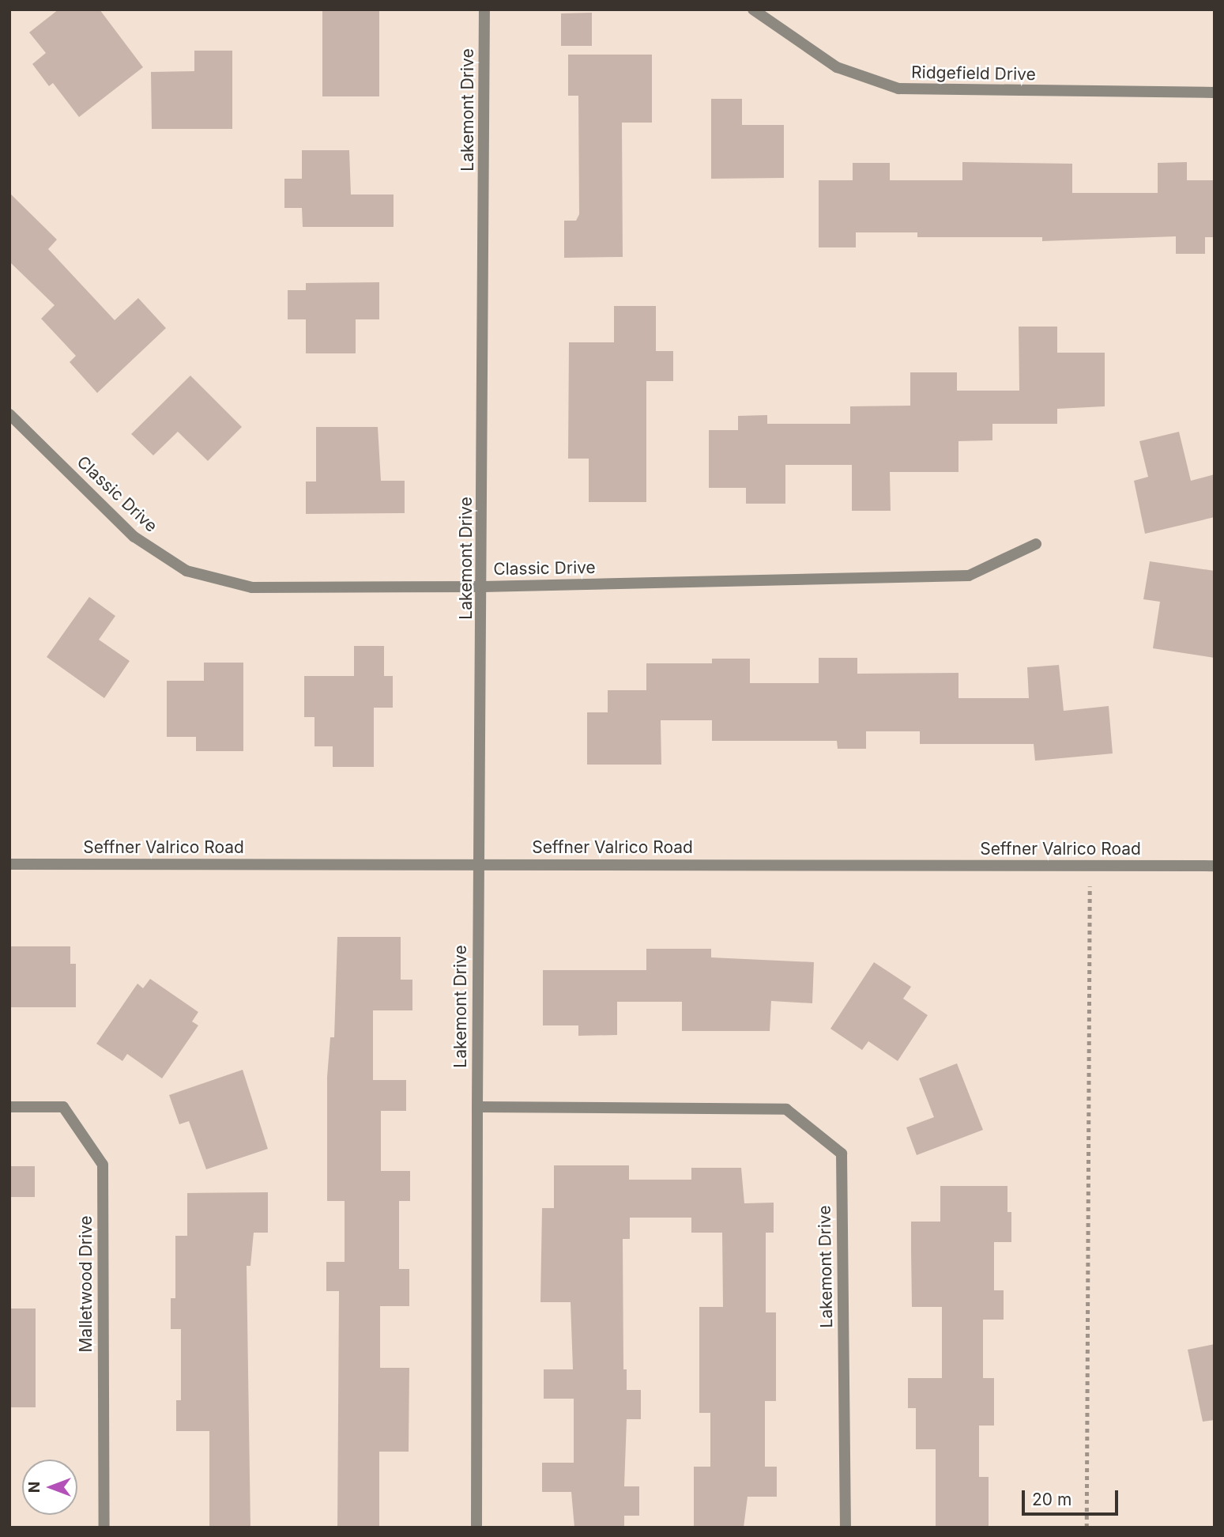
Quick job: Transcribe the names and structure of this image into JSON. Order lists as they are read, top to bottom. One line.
{"streets":{"street":["Ridgefield Drive","Lakemont Drive","Classic Drive","Seffner Valrico Road","Malletwood Drive"]},"crossings":[["Lakemont Drive","Classic Drive"],["Lakemont Drive","Seffner Valrico Road"]],"scale_bar":"20 m","north":"left"}
